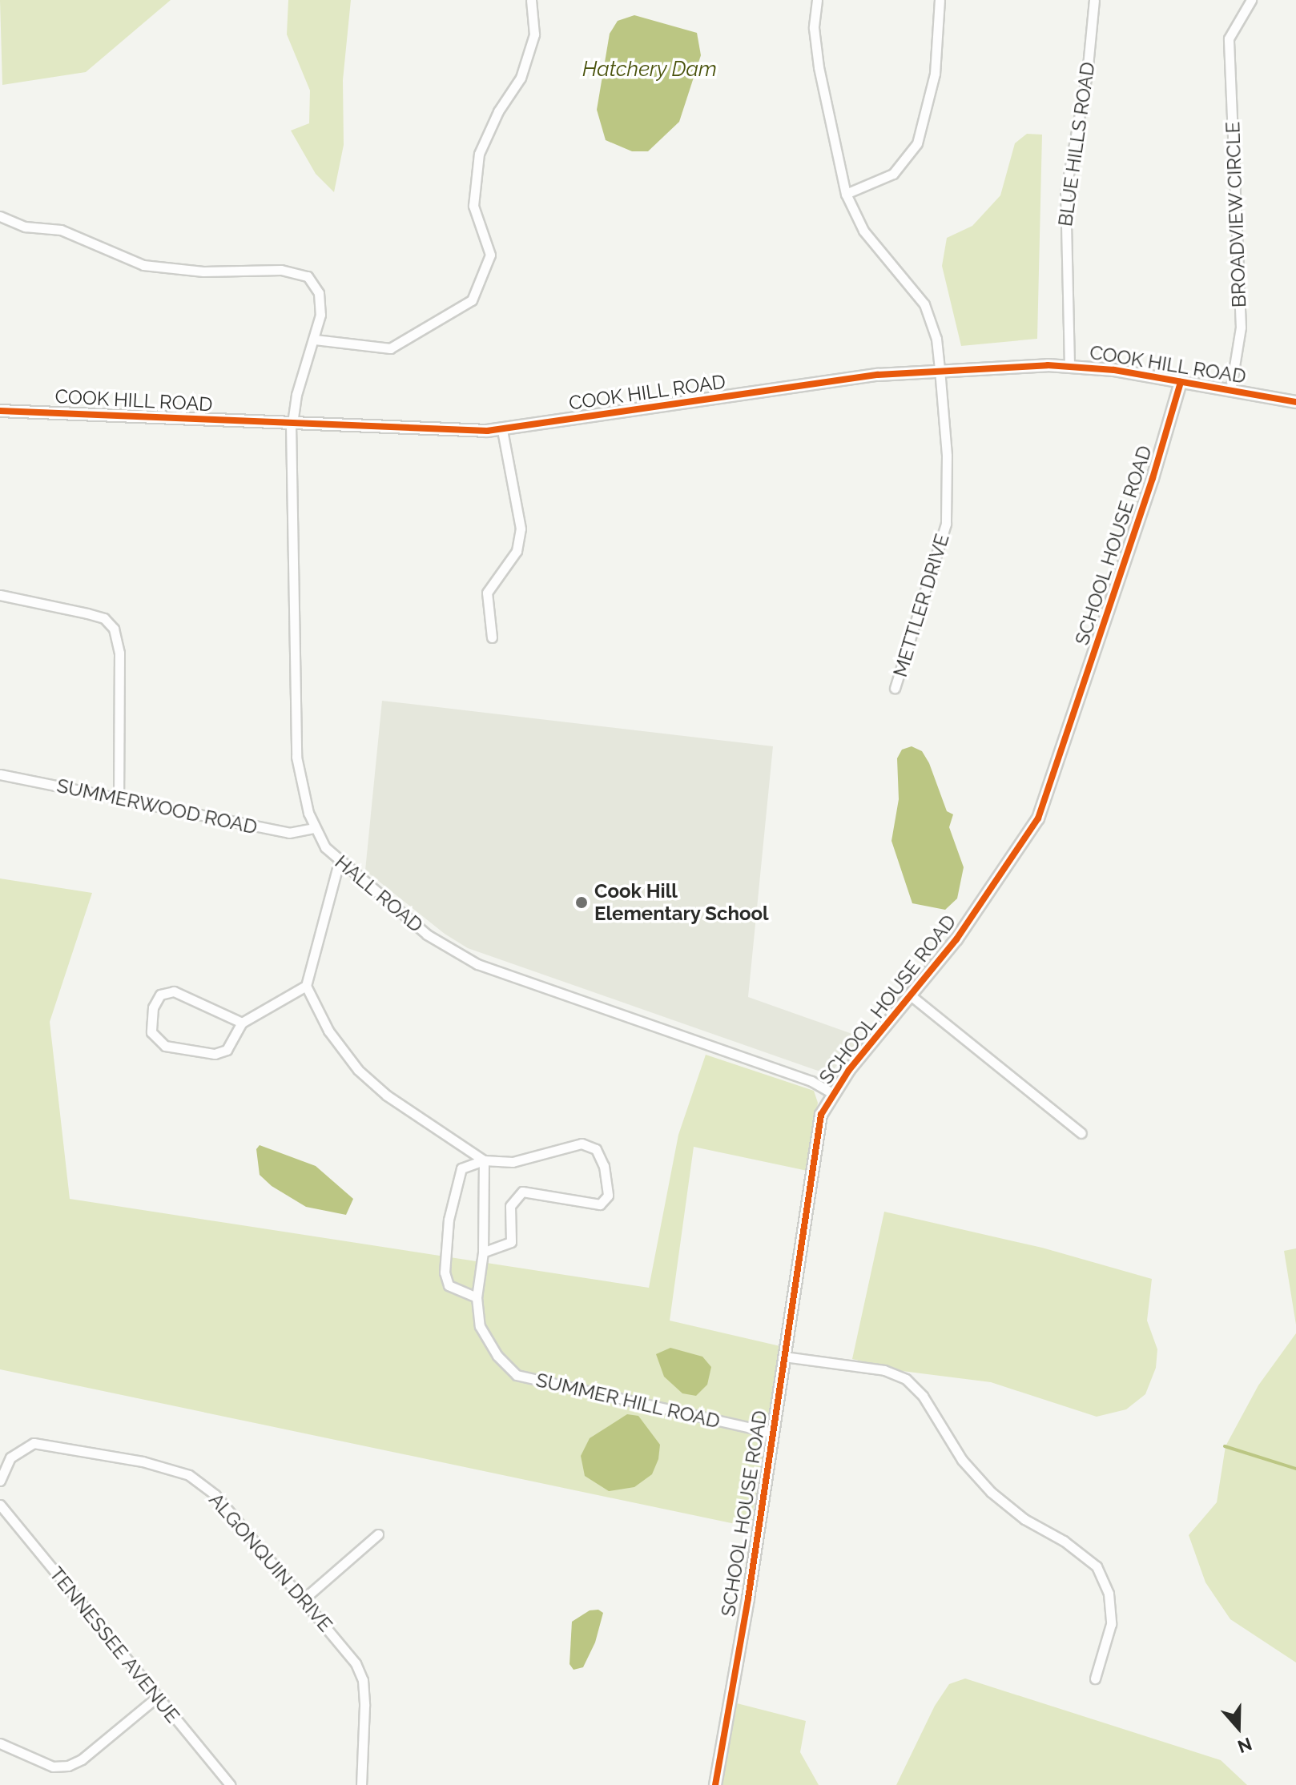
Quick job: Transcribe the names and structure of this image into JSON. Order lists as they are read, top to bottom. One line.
{"streets":{"street":["BLUE HILLS ROAD","BROADVIEW CIRCLE","COOK HILL ROAD","SCHOOL HOUSE ROAD","METTLER DRIVE","SUMMERWOOD ROAD","HALL ROAD","SUMMER HILL ROAD","ALGONQUIN DRIVE","TENNESSEE AVENUE"]},"crossings":[["BLUE HILLS ROAD","COOK HILL ROAD"],["BROADVIEW CIRCLE","COOK HILL ROAD"],["COOK HILL ROAD","SCHOOL HOUSE ROAD"],["COOK HILL ROAD","METTLER DRIVE"],["COOK HILL ROAD","HALL ROAD"],["SCHOOL HOUSE ROAD","HALL ROAD"],["SCHOOL HOUSE ROAD","SUMMER HILL ROAD"],["SUMMERWOOD ROAD","HALL ROAD"]],"water":["Hatchery Dam"],"places":["Cook Hill Elementary School"],"north":"bottom"}
